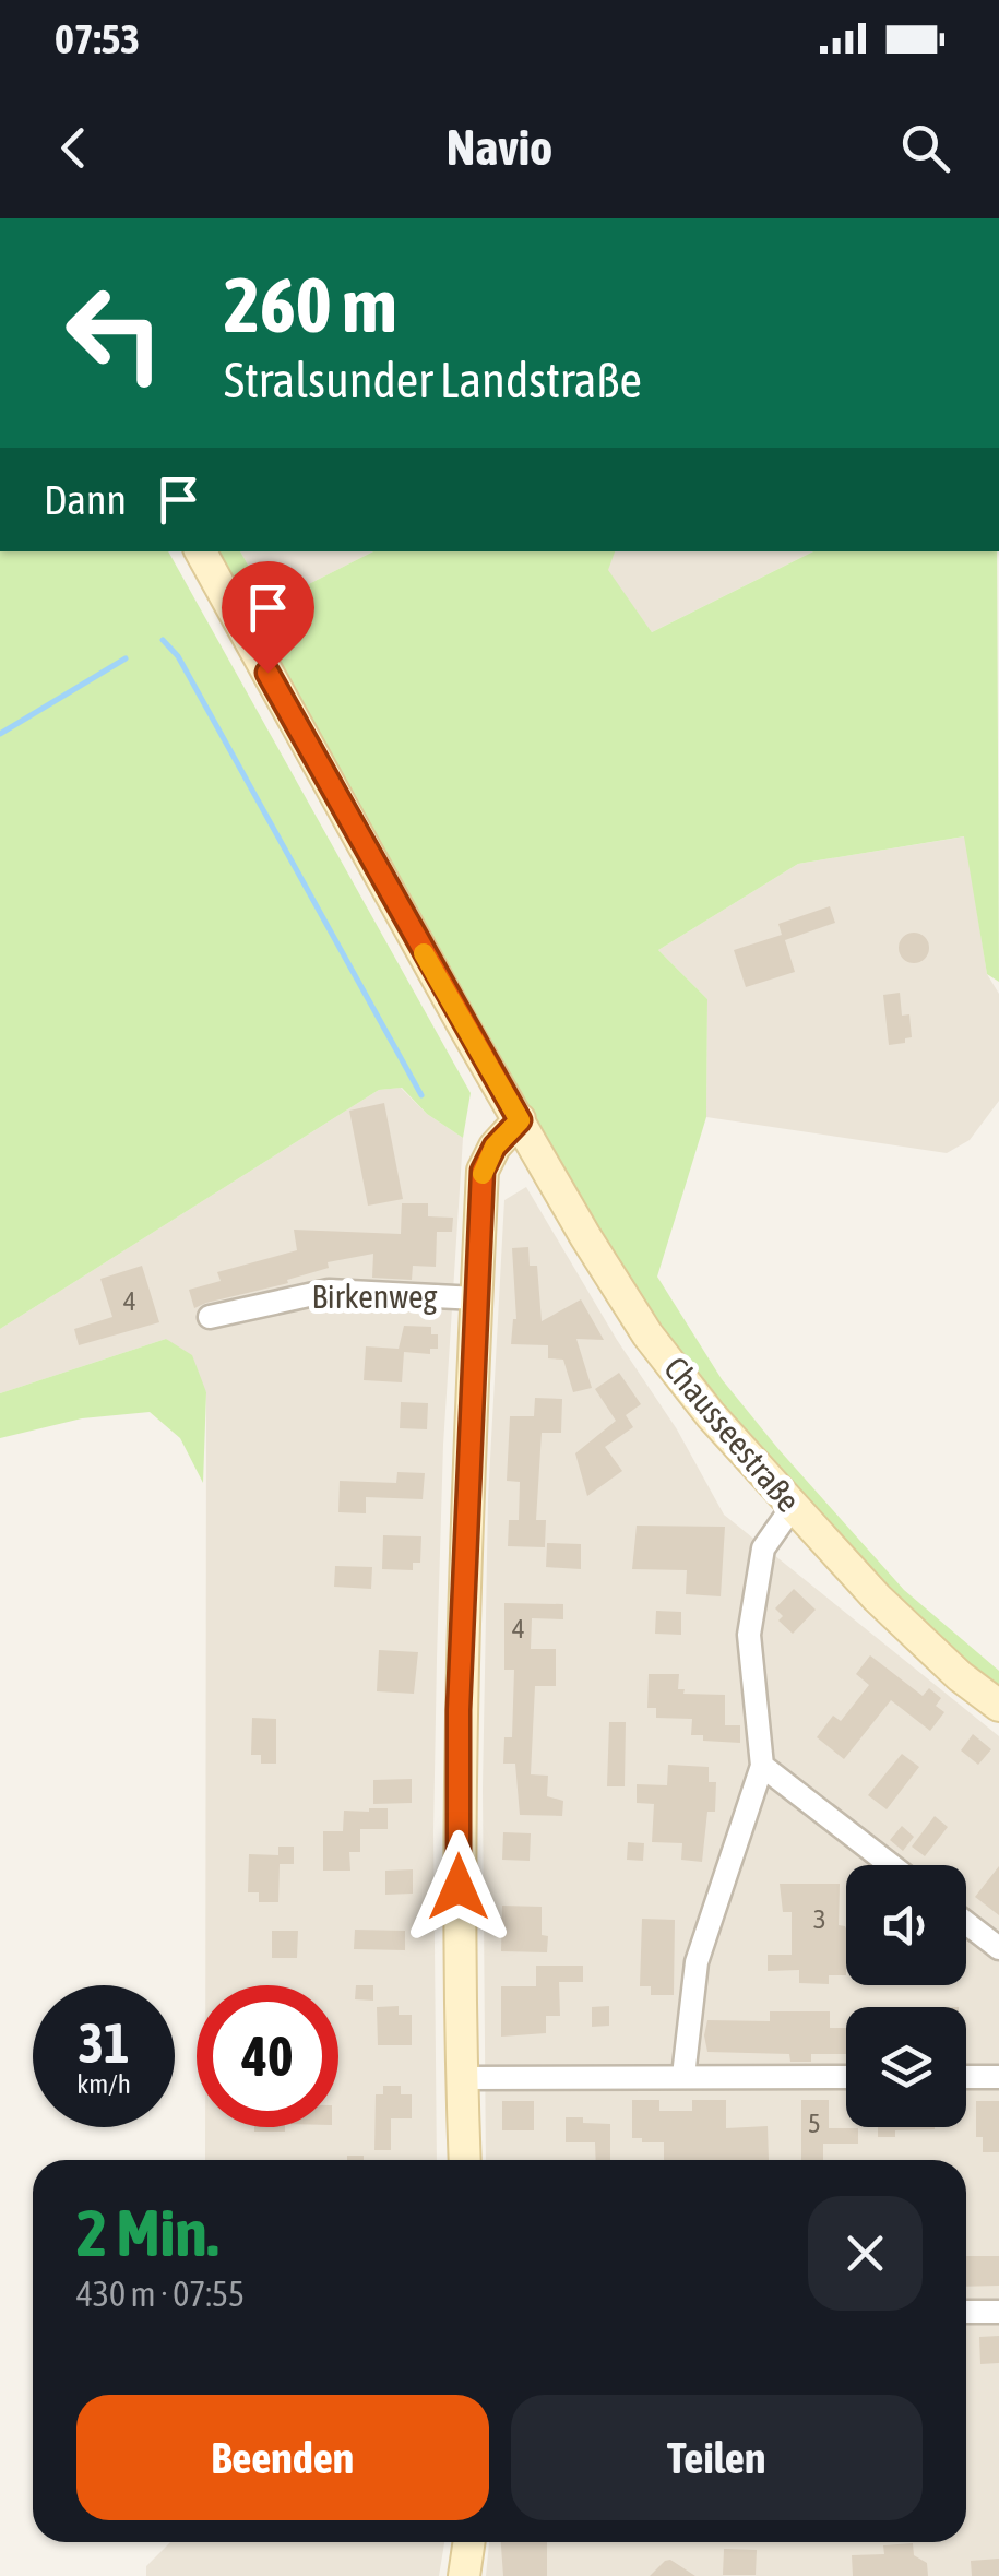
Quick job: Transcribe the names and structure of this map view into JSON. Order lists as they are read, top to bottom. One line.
{"streets":{"main road":["Chausseestraße"],"street":["Birkenweg"]},"house_numbers":["4","4","3","5"],"page":{"status":"07:53","header":"Navio","turn":["260 m","Stralsunder Landstraße"],"then":"Dann","speed":"31 km/h","limit":"40","heading":["2 Min.","430 m · 07:55"],"buttons":["Beenden","Teilen"]}}
